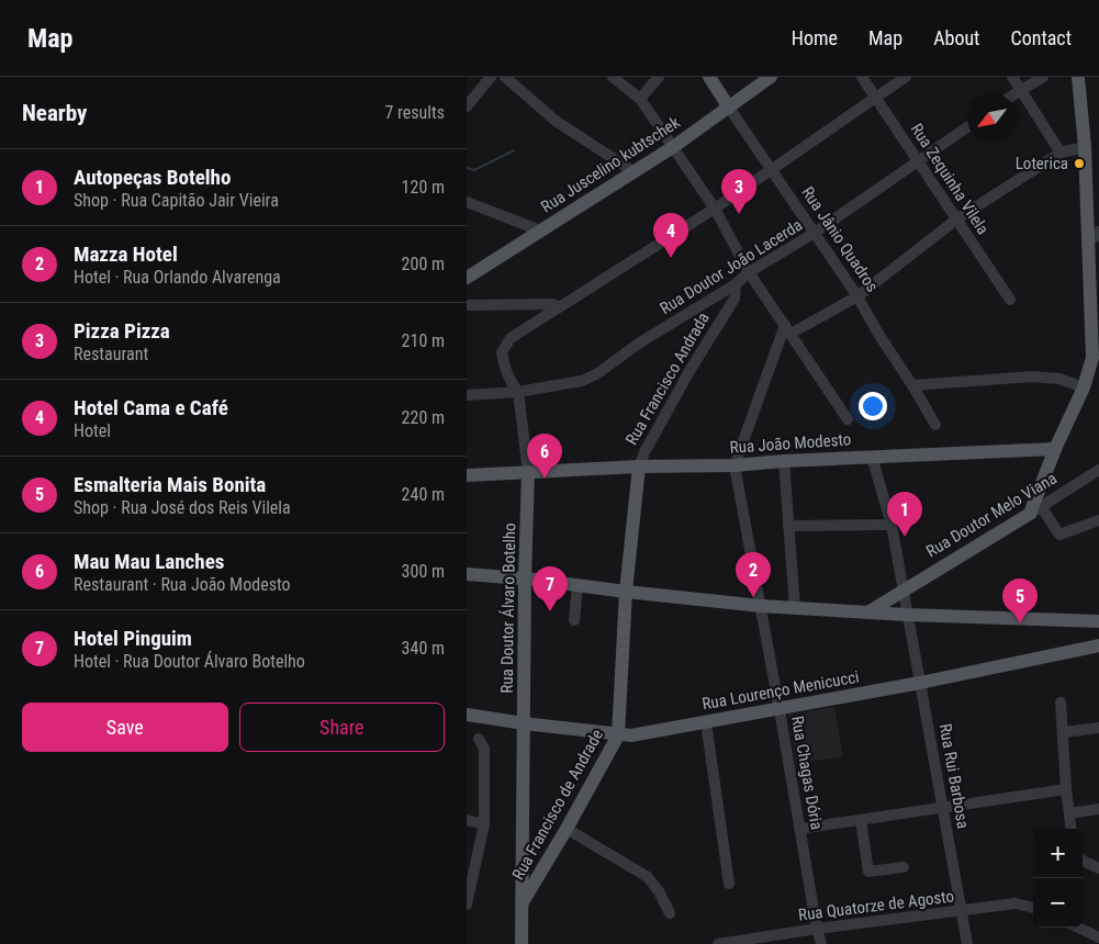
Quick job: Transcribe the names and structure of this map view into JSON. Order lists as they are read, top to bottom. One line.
{"streets":{"main road":["Rua Juscelino kubtschek","Rua Jânio Quadros","Rua Francisco Andrada","Rua João Modesto","Rua Doutor Melo Viana","Rua Doutor Álvaro Botelho","Rua Lourenço Menicucci","Rua Francisco de Andrade"],"street":["Rua Zequinha Vilela","Rua Doutor João Lacerda","Rua Chagas Dória","Rua Rui Barbosa","Rua Quatorze de Agosto"]},"crossings":[["Rua Juscelino kubtschek","Rua Jânio Quadros"],["Rua Zequinha Vilela","Rua Doutor João Lacerda"],["Rua Jânio Quadros","Rua Doutor João Lacerda"],["Rua Doutor João Lacerda","Rua Francisco Andrada"],["Rua Doutor João Lacerda","Rua Doutor Álvaro Botelho"],["Rua Francisco Andrada","Rua João Modesto"],["Rua Francisco Andrada","Rua Francisco de Andrade"],["Rua João Modesto","Rua Doutor Álvaro Botelho"],["Rua João Modesto","Rua Chagas Dória"],["Rua João Modesto","Rua Rui Barbosa"],["Rua Doutor Melo Viana","Rua Rui Barbosa"],["Rua Doutor Álvaro Botelho","Rua Lourenço Menicucci"],["Rua Doutor Álvaro Botelho","Rua Francisco de Andrade"],["Rua Lourenço Menicucci","Rua Chagas Dória"],["Rua Lourenço Menicucci","Rua Rui Barbosa"],["Rua Lourenço Menicucci","Rua Francisco de Andrade"],["Rua Chagas Dória","Rua Quatorze de Agosto"],["Rua Rui Barbosa","Rua Quatorze de Agosto"]],"places":["Loterica"],"north":"bottom left","page":{"header":"Map","nav":["Home","Map","About","Contact"],"heading":["Nearby","7 results"],"list":[{"mark":"1","name":"Autopeças Botelho","note":"Shop · Rua Capitão Jair Vieira","value":"120 m"},{"mark":"2","name":"Mazza Hotel","note":"Hotel · Rua Orlando Alvarenga","value":"200 m"},{"mark":"3","name":"Pizza Pizza","note":"Restaurant","value":"210 m"},{"mark":"4","name":"Hotel Cama e Café","note":"Hotel","value":"220 m"},{"mark":"5","name":"Esmalteria Mais Bonita","note":"Shop · Rua José dos Reis Vilela","value":"240 m"},{"mark":"6","name":"Mau Mau Lanches","note":"Restaurant · Rua João Modesto","value":"300 m"},{"mark":"7","name":"Hotel Pinguim","note":"Hotel · Rua Doutor Álvaro Botelho","value":"340 m"}],"pins":["3","4","6","1","2","7","5"],"buttons":["Save","Share"],"map_buttons":["+","−"]}}
